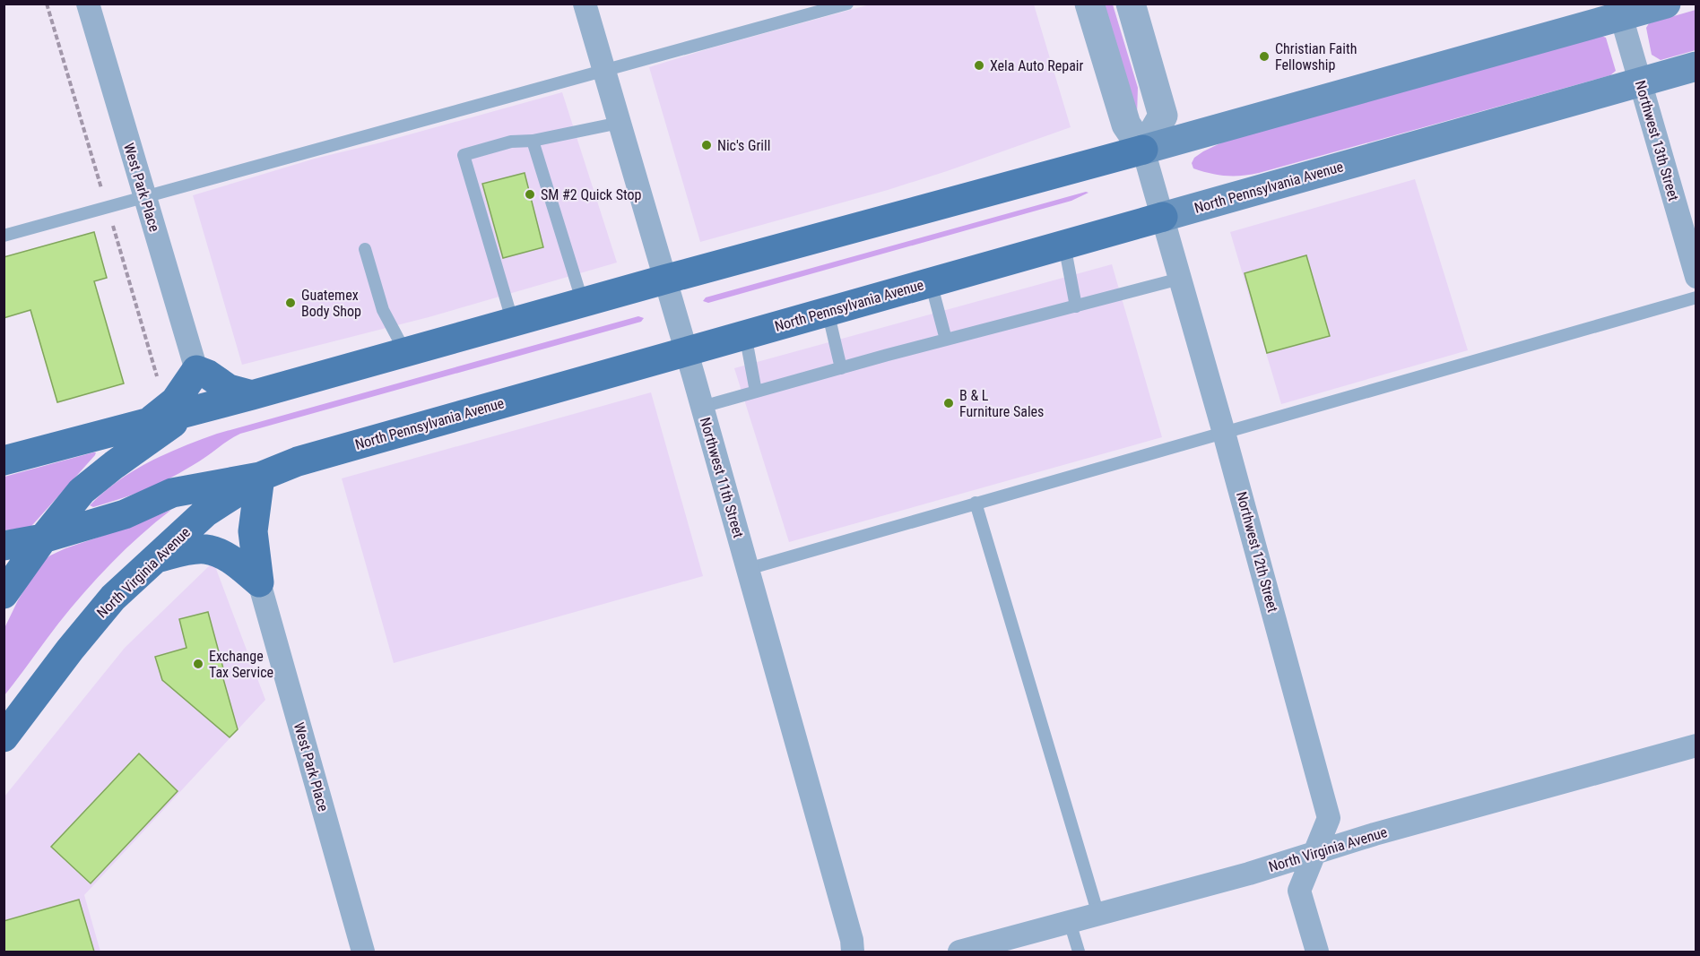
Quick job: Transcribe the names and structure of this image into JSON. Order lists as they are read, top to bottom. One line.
{"streets":{"main road":["North Pennsylvania Avenue","North Virginia Avenue"],"street":["Northwest 13th Street","West Park Place","Northwest 11th Street","Northwest 12th Street"]},"crossings":[["Northwest 13th Street","North Pennsylvania Avenue"],["North Pennsylvania Avenue","Northwest 11th Street"],["North Pennsylvania Avenue","Northwest 12th Street"],["North Pennsylvania Avenue","North Virginia Avenue"],["Northwest 12th Street","North Virginia Avenue"]],"places":["Christian Faith Fellowship","Xela Auto Repair","Nic's Grill","SM #2 Quick Stop","Guatemex Body Shop","B & L Furniture Sales","Exchange Tax Service"]}
